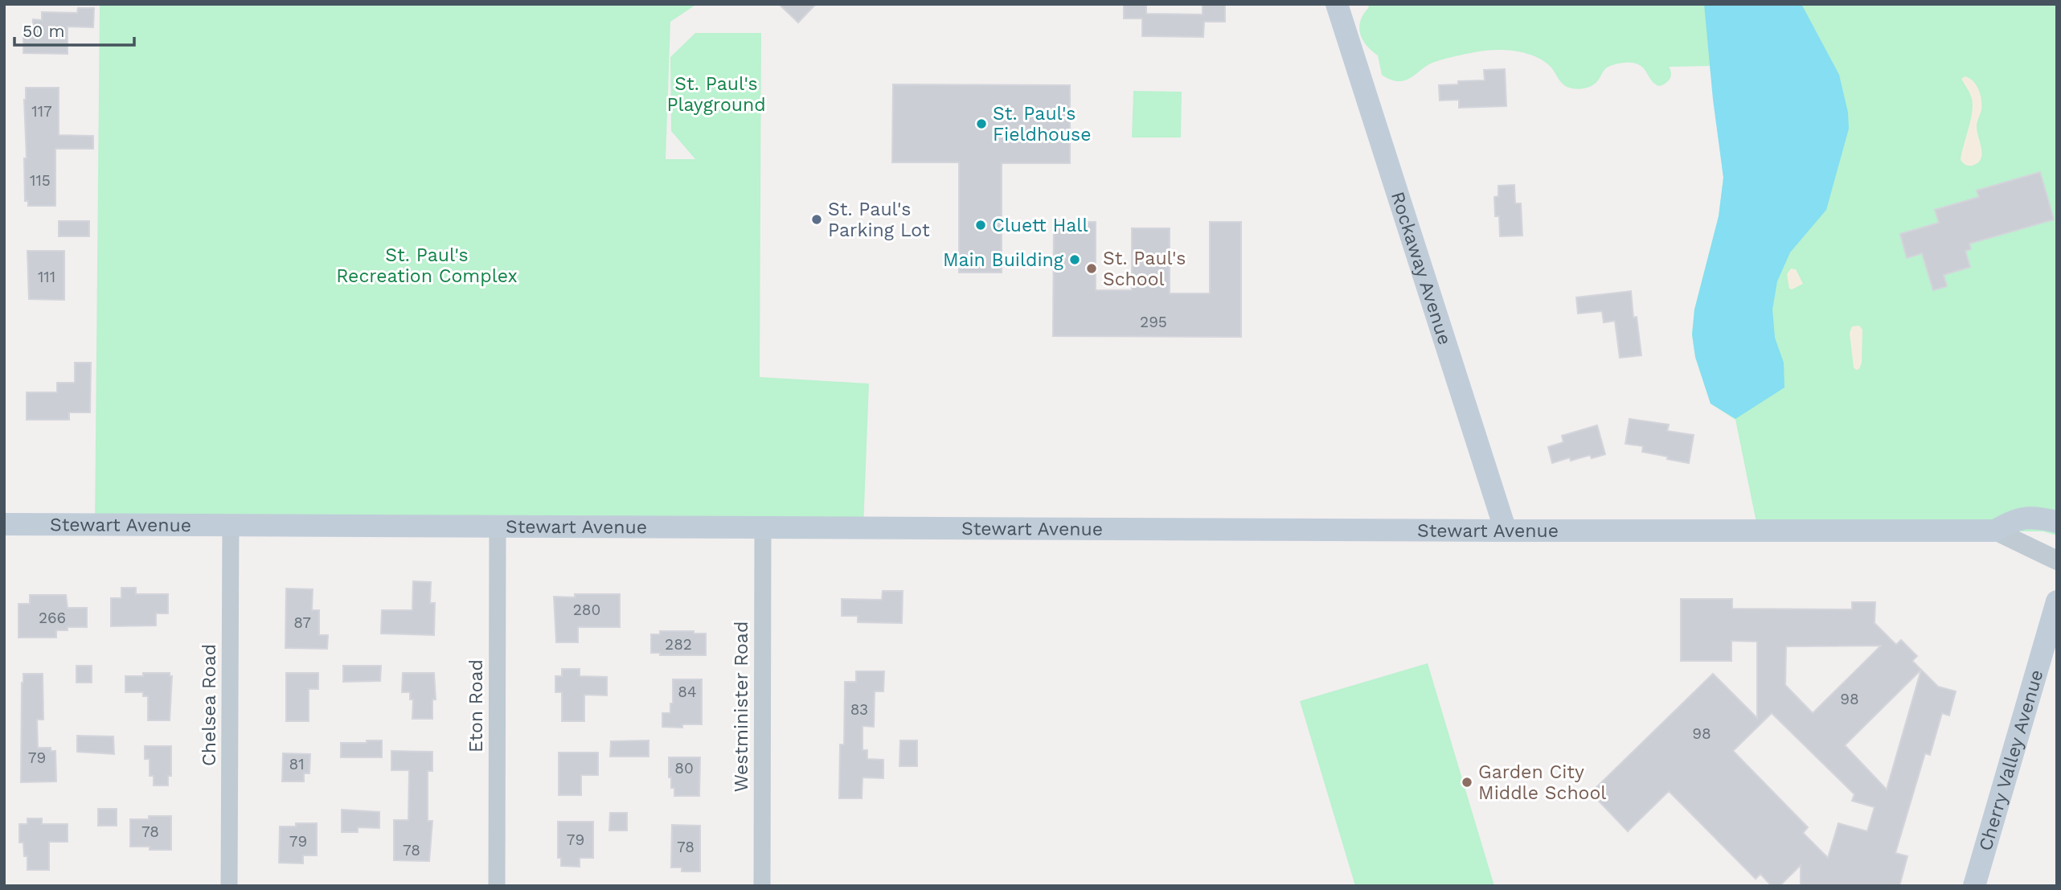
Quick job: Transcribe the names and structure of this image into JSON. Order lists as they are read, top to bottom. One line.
{"streets":{"main road":["Rockaway Avenue","Stewart Avenue","Cherry Valley Avenue"],"street":["Chelsea Road","Eton Road","Westminister Road"]},"crossings":[["Rockaway Avenue","Stewart Avenue"],["Stewart Avenue","Chelsea Road"],["Stewart Avenue","Eton Road"],["Stewart Avenue","Westminister Road"]],"parks":["St. Paul's Playground","St. Paul's Recreation Complex"],"places":["St. Paul's Fieldhouse","St. Paul's Parking Lot","Cluett Hall","Main Building","St. Paul's School","Garden City Middle School"],"house_numbers":["117","115","111","295","280","266","87","282","84","98","83","98","79","81","80","78","79","79","78","78"],"scale_bar":"50 m"}
